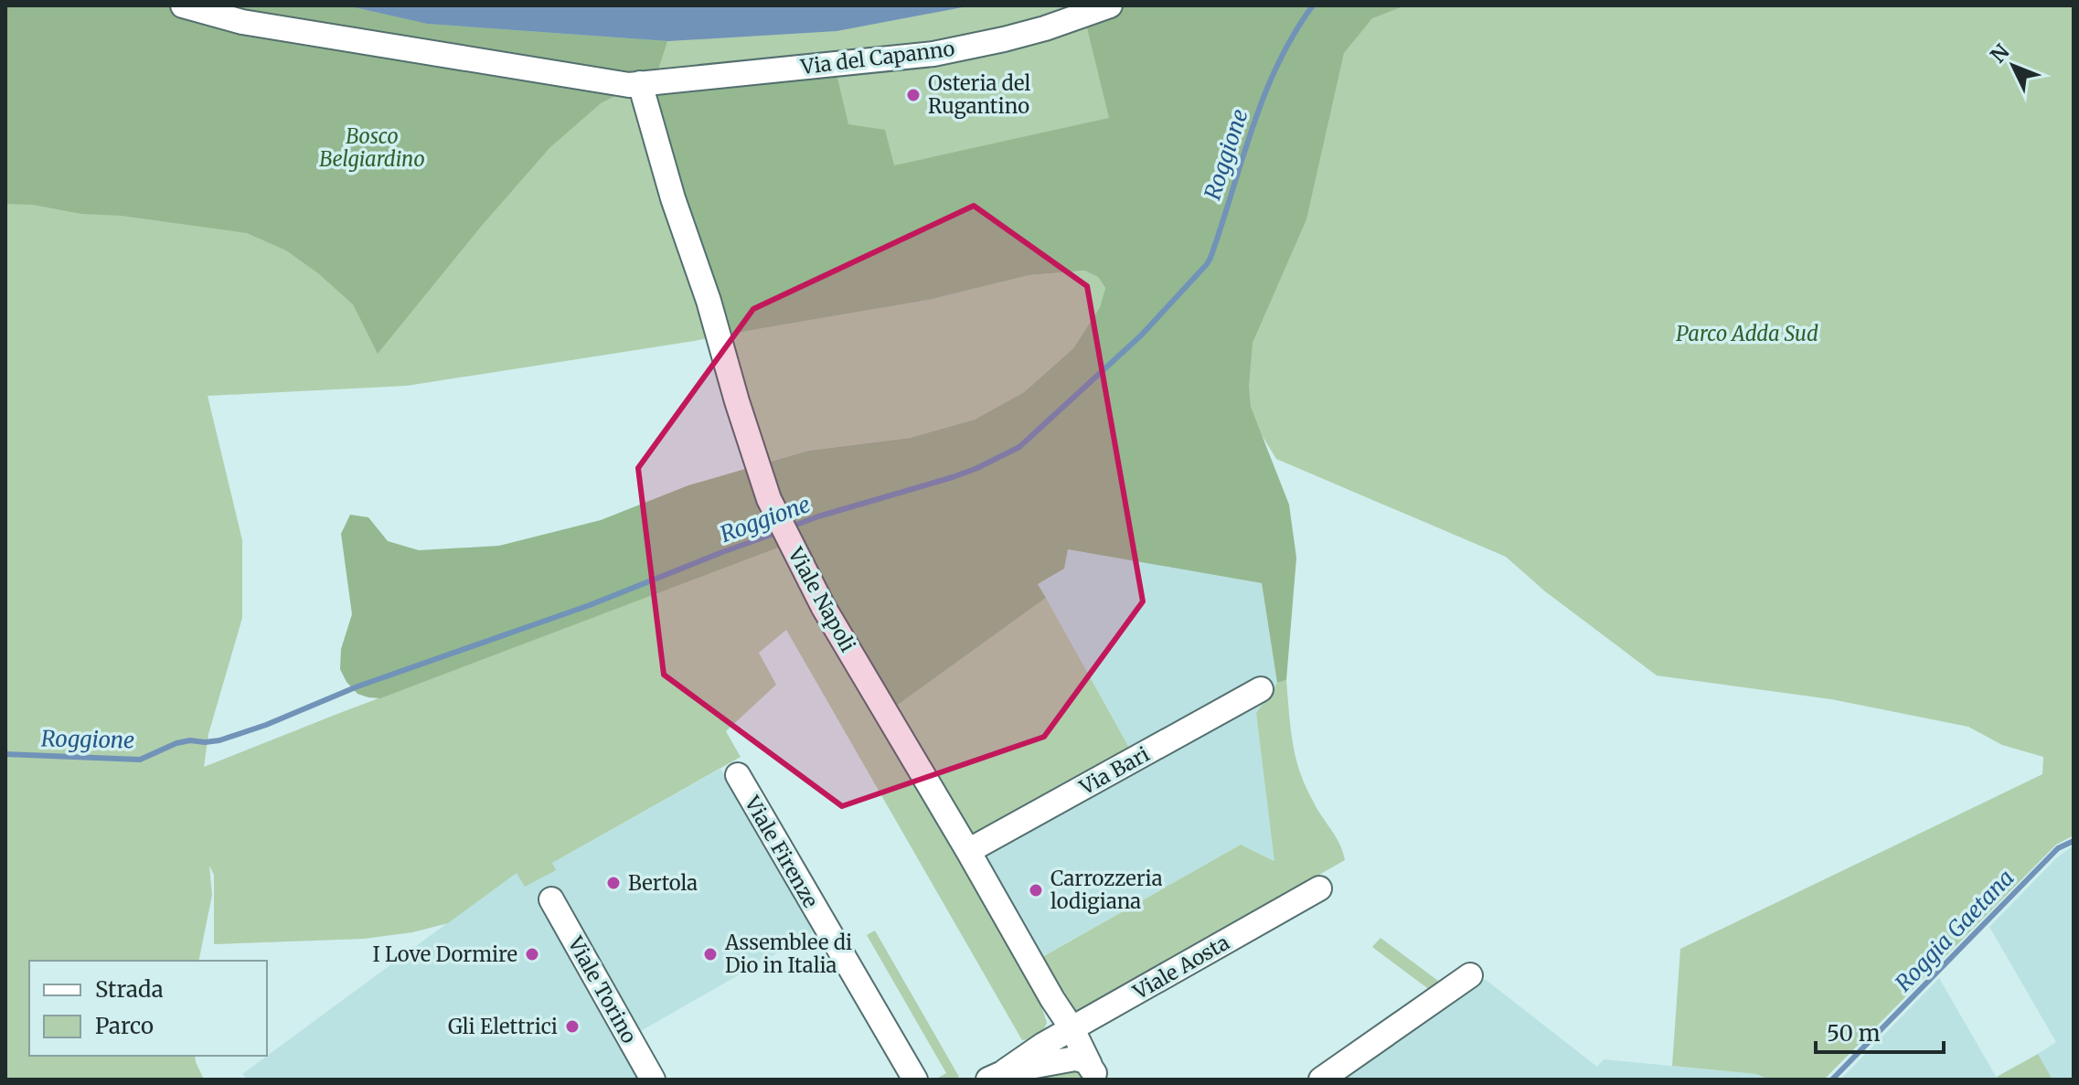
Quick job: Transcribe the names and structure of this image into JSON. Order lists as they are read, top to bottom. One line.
{"streets":{"street":["Via del Capanno","Viale Napoli","Via Bari","Viale Firenze","Viale Aosta","Viale Torino"]},"crossings":[["Via del Capanno","Viale Napoli"],["Viale Napoli","Via Bari"],["Viale Napoli","Viale Aosta"]],"water":["Roggione","Roggia Gaetana"],"parks":["Bosco Belgiardino","Parco Adda Sud"],"places":["Osteria del Rugantino","Bertola","Carrozzeria lodigiana","I Love Dormire","Assemblee di Dio in Italia","Gli Elettrici"],"legend":["Strada","Parco"],"scale_bar":"50 m","north":"top left"}
